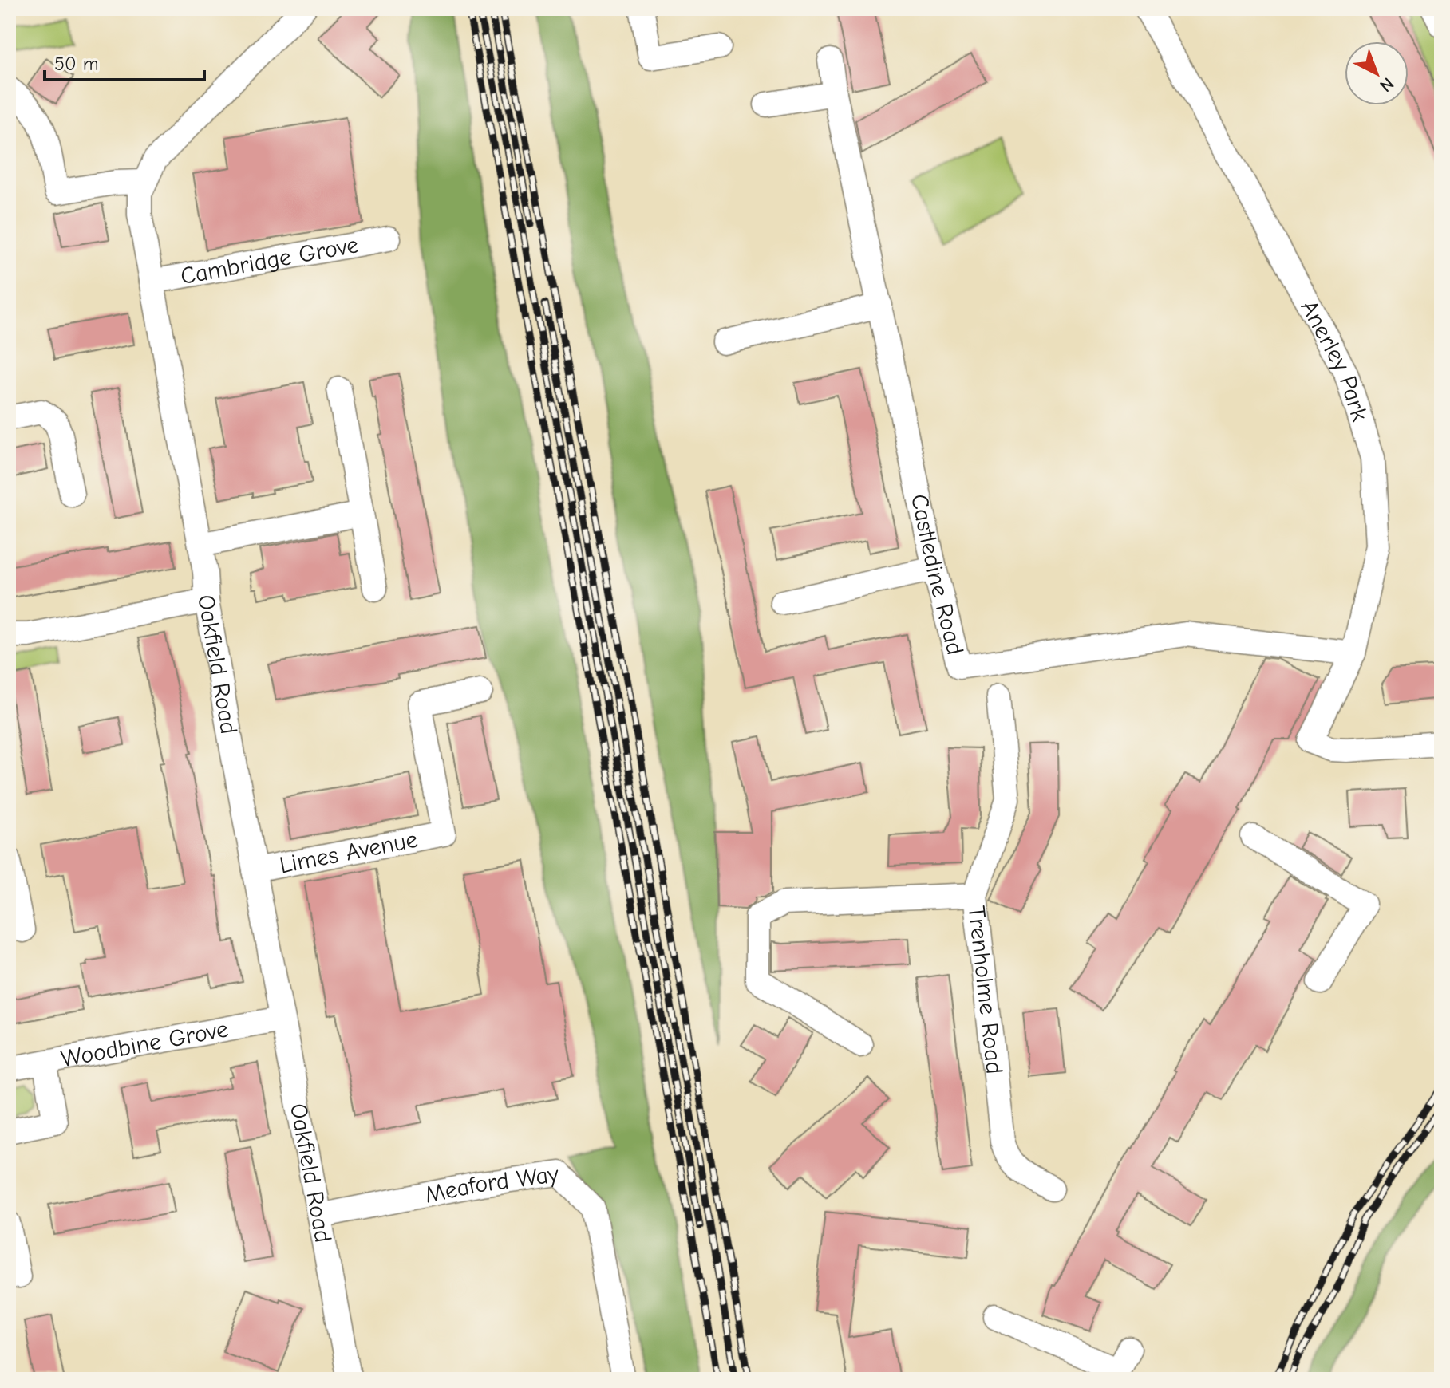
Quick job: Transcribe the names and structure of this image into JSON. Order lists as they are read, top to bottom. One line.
{"streets":{"street":["Cambridge Grove","Anerley Park","Castledine Road","Oakfield Road","Limes Avenue","Trenholme Road","Woodbine Grove","Meaford Way"]},"crossings":[["Cambridge Grove","Oakfield Road"],["Anerley Park","Castledine Road"],["Oakfield Road","Limes Avenue"],["Oakfield Road","Woodbine Grove"],["Oakfield Road","Meaford Way"]],"scale_bar":"50 m","north":"bottom right"}
